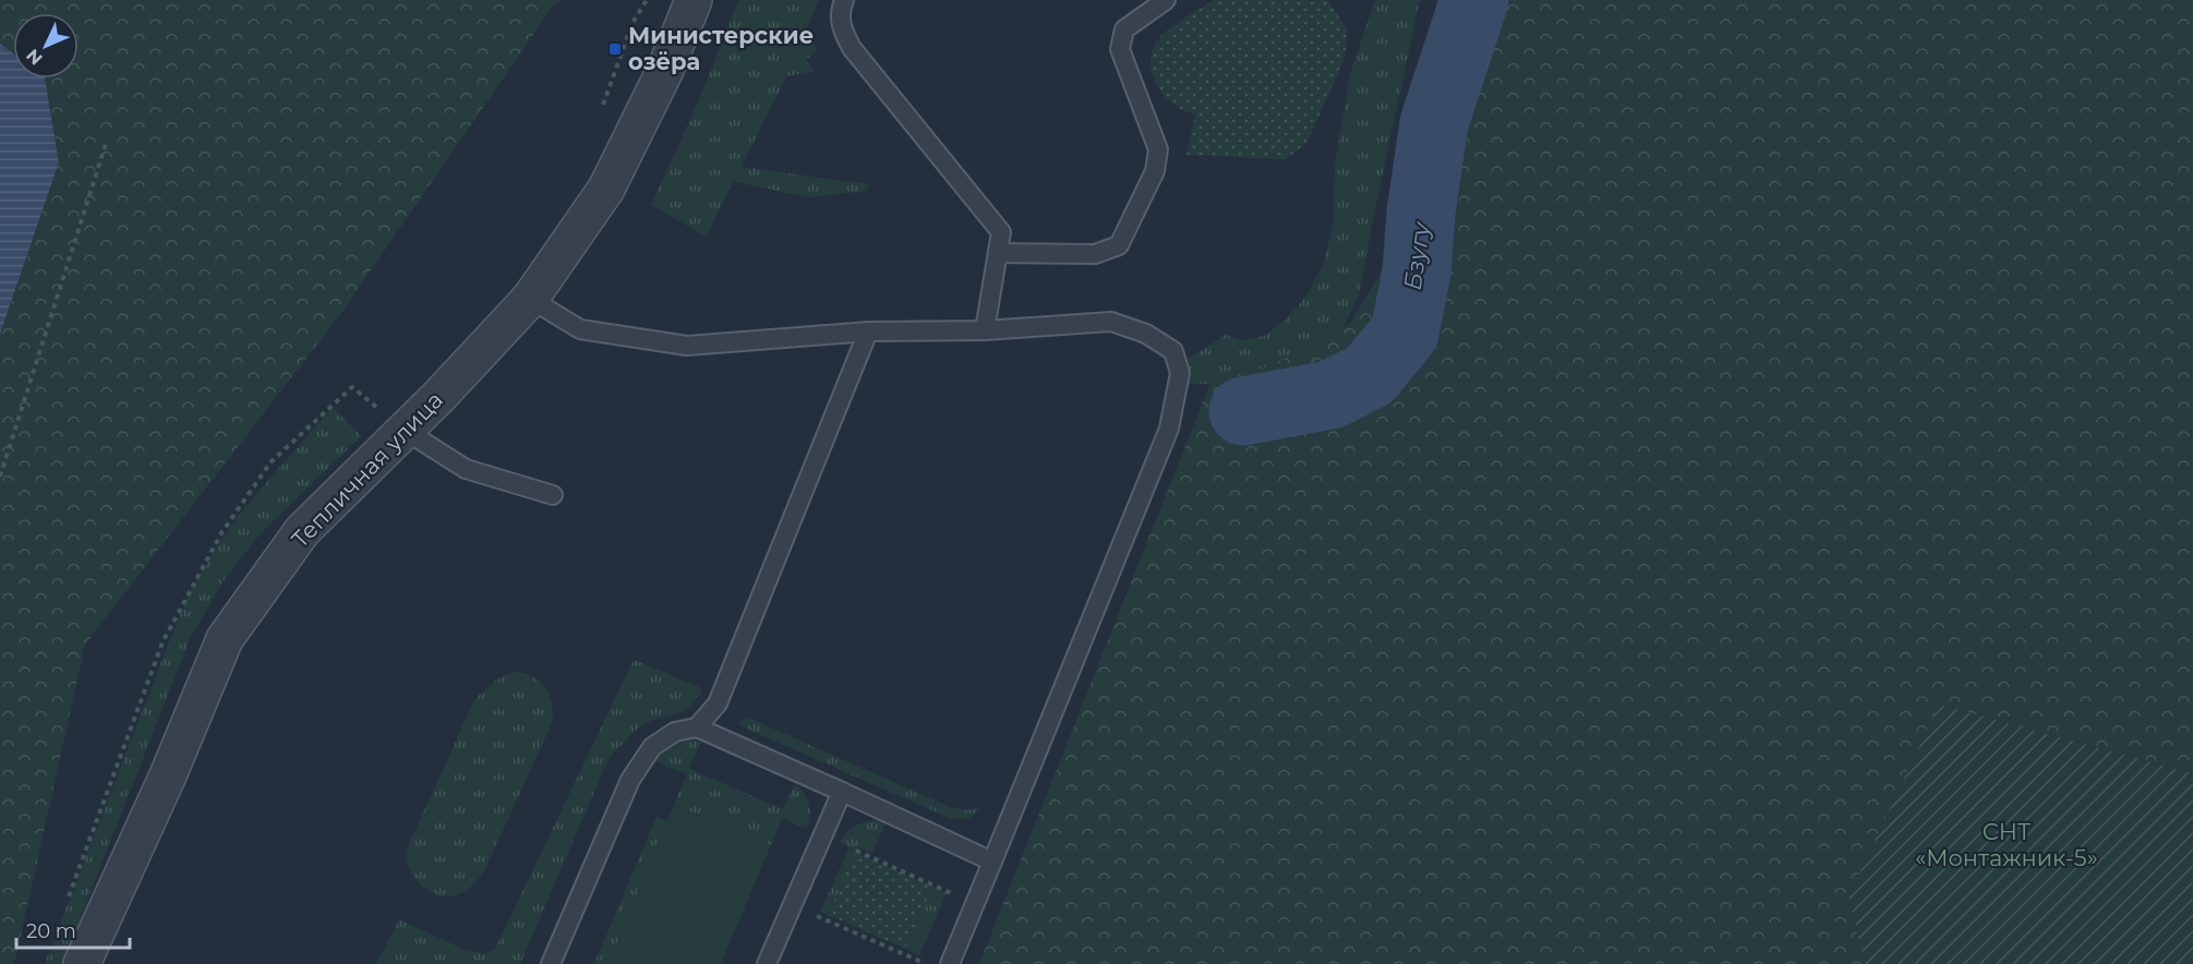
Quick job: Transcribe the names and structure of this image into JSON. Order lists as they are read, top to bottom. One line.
{"streets":{"street":["Тепличная улица"]},"water":["Бзугу"],"parks":["СНТ «Монтажник-5»"],"places":{"transit":["Министерские озёра"]},"scale_bar":"20 m","north":"bottom left"}
